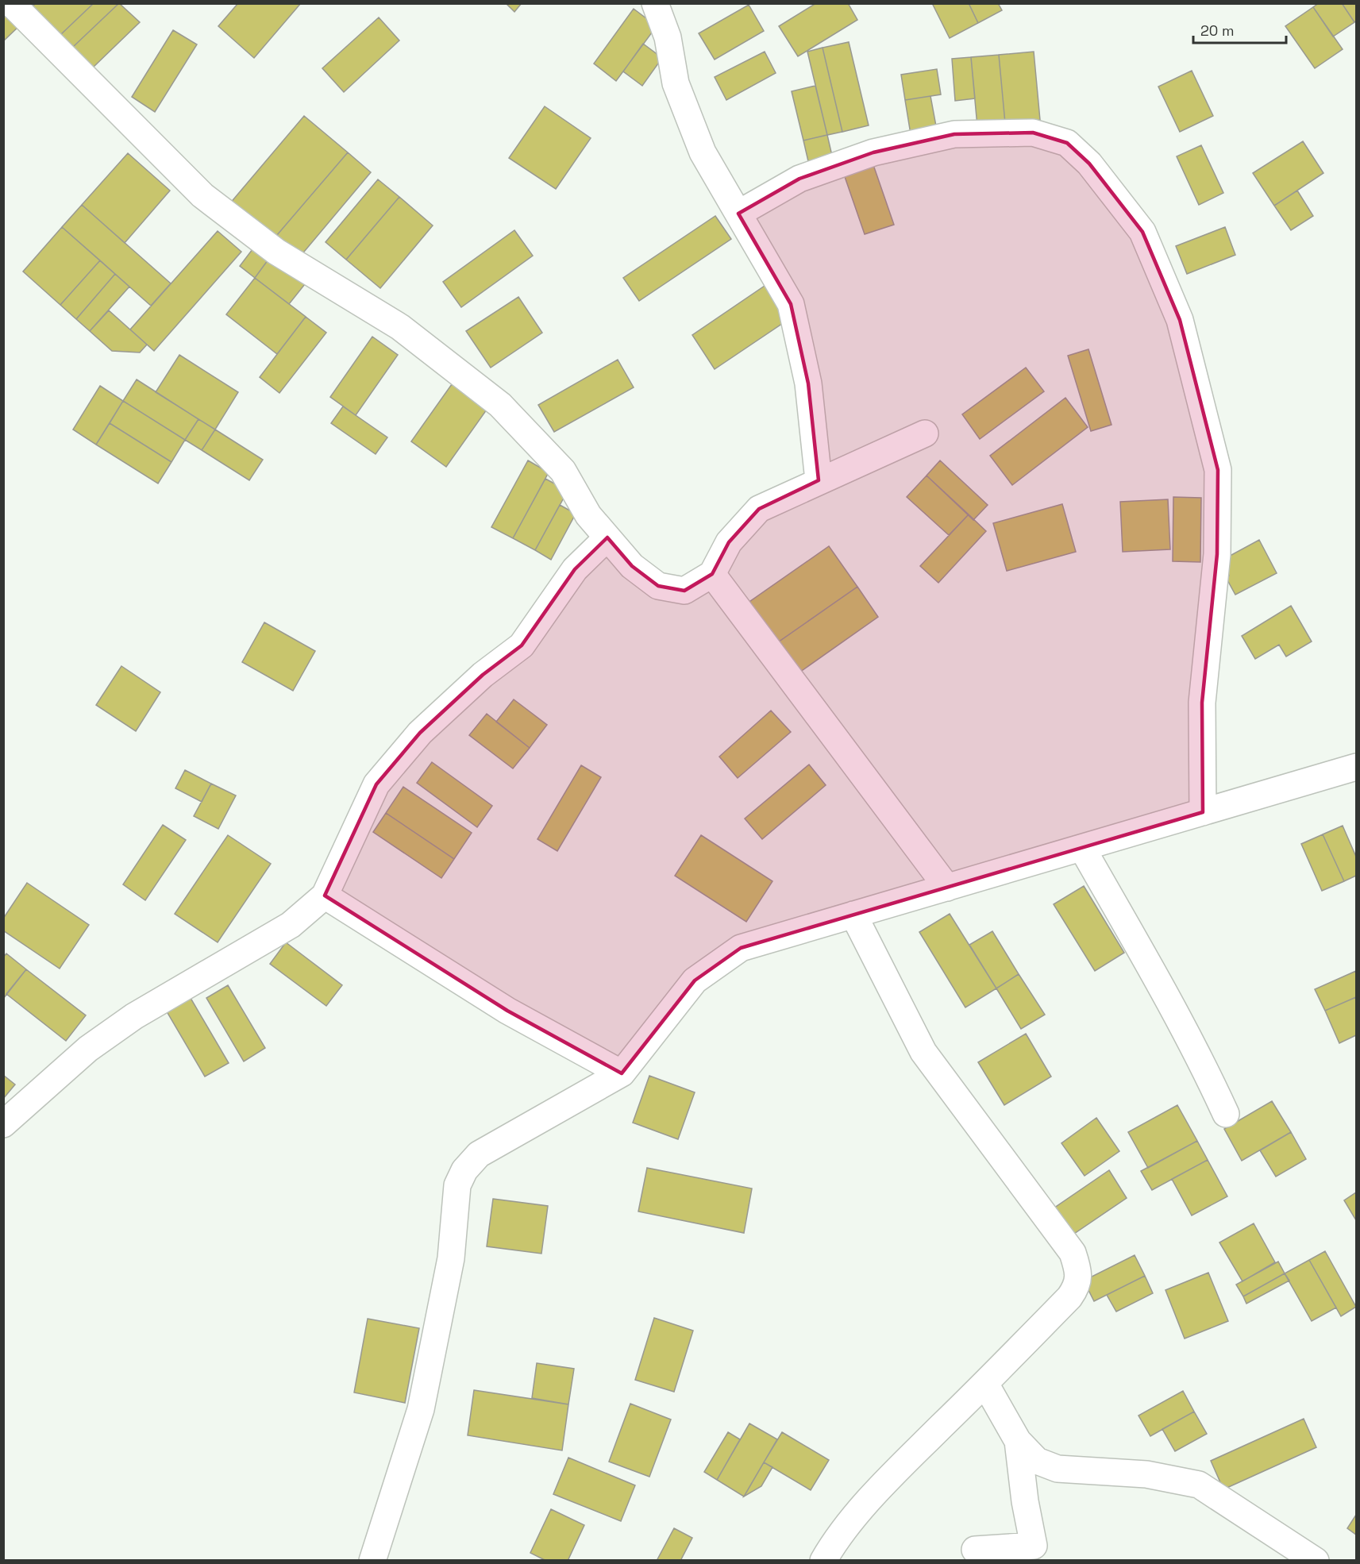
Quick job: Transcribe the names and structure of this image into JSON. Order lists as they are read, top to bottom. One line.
{"scale_bar":"20 m"}
